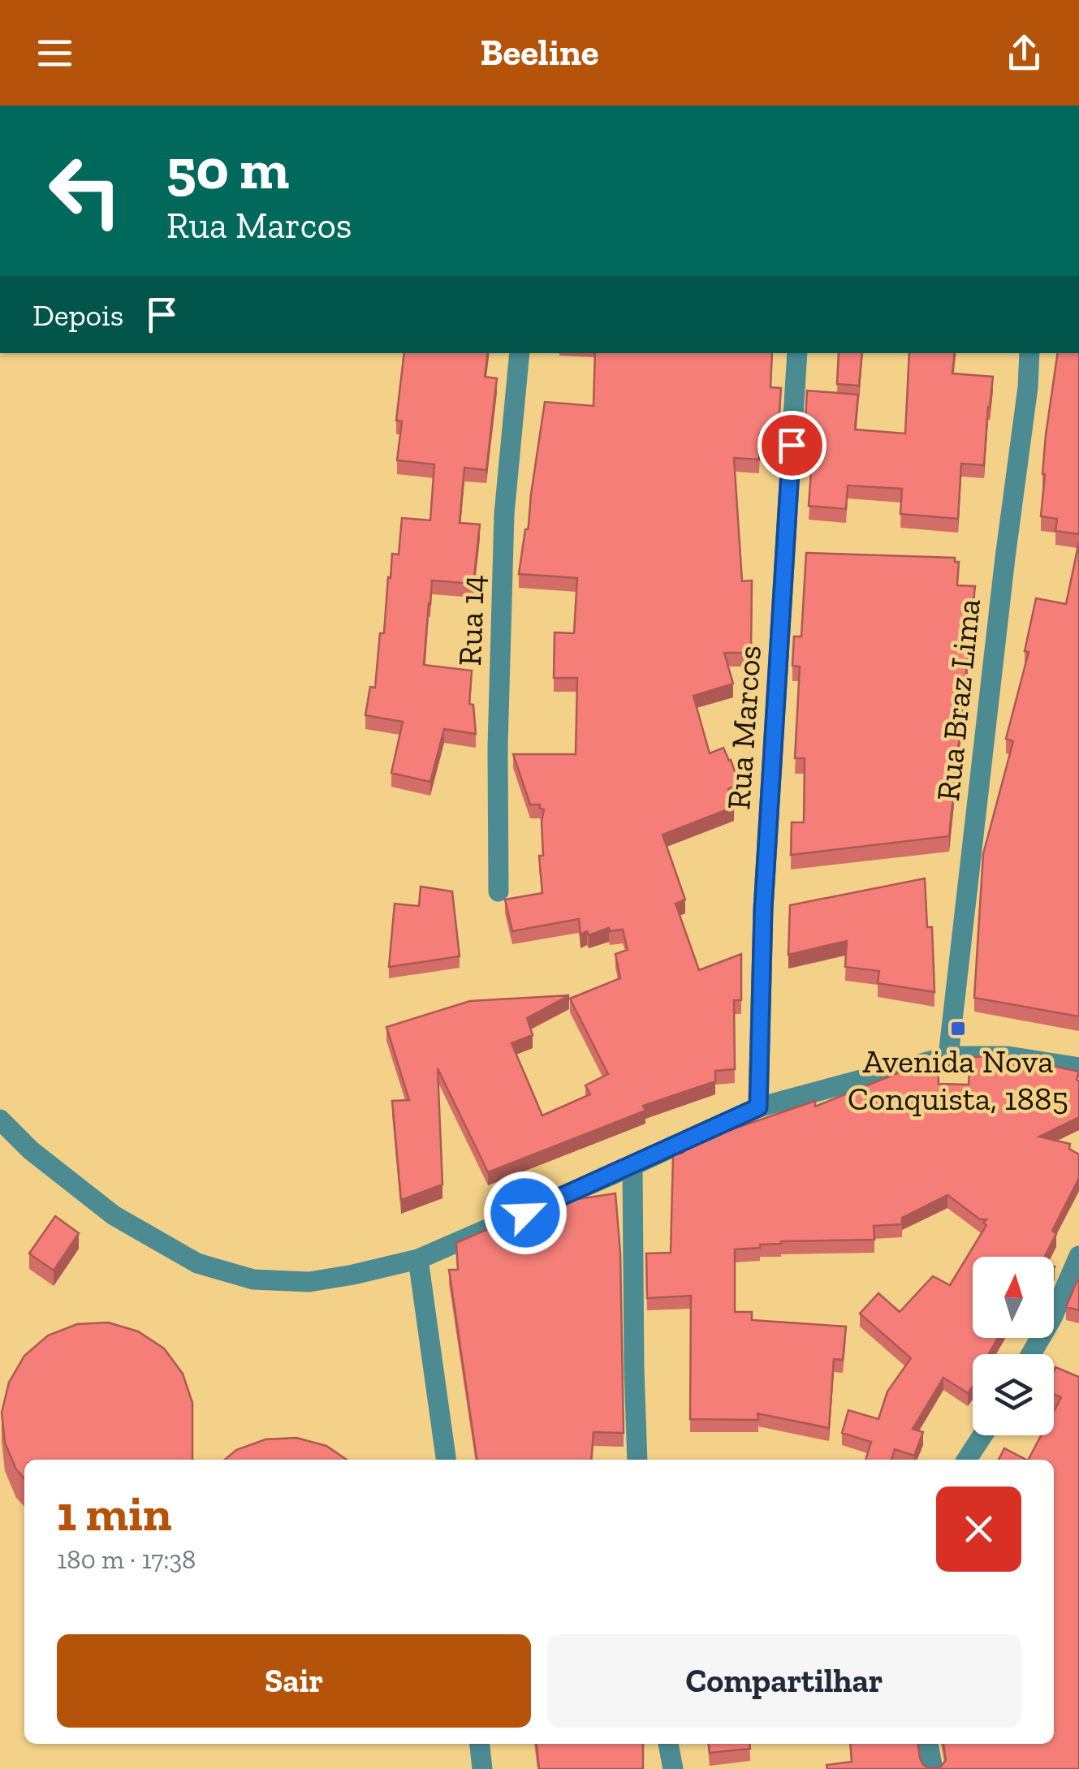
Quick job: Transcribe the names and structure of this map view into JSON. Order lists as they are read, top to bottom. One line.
{"streets":{"street":["Rua 14","Rua Braz Lima","Rua Marcos"]},"places":{"transit":["Avenida Nova Conquista, 1885"]},"north":"top","page":{"header":"Beeline","turn":["50 m","Rua Marcos"],"then":"Depois","heading":["1 min","180 m · 17:38"],"buttons":["Sair","Compartilhar"]}}
